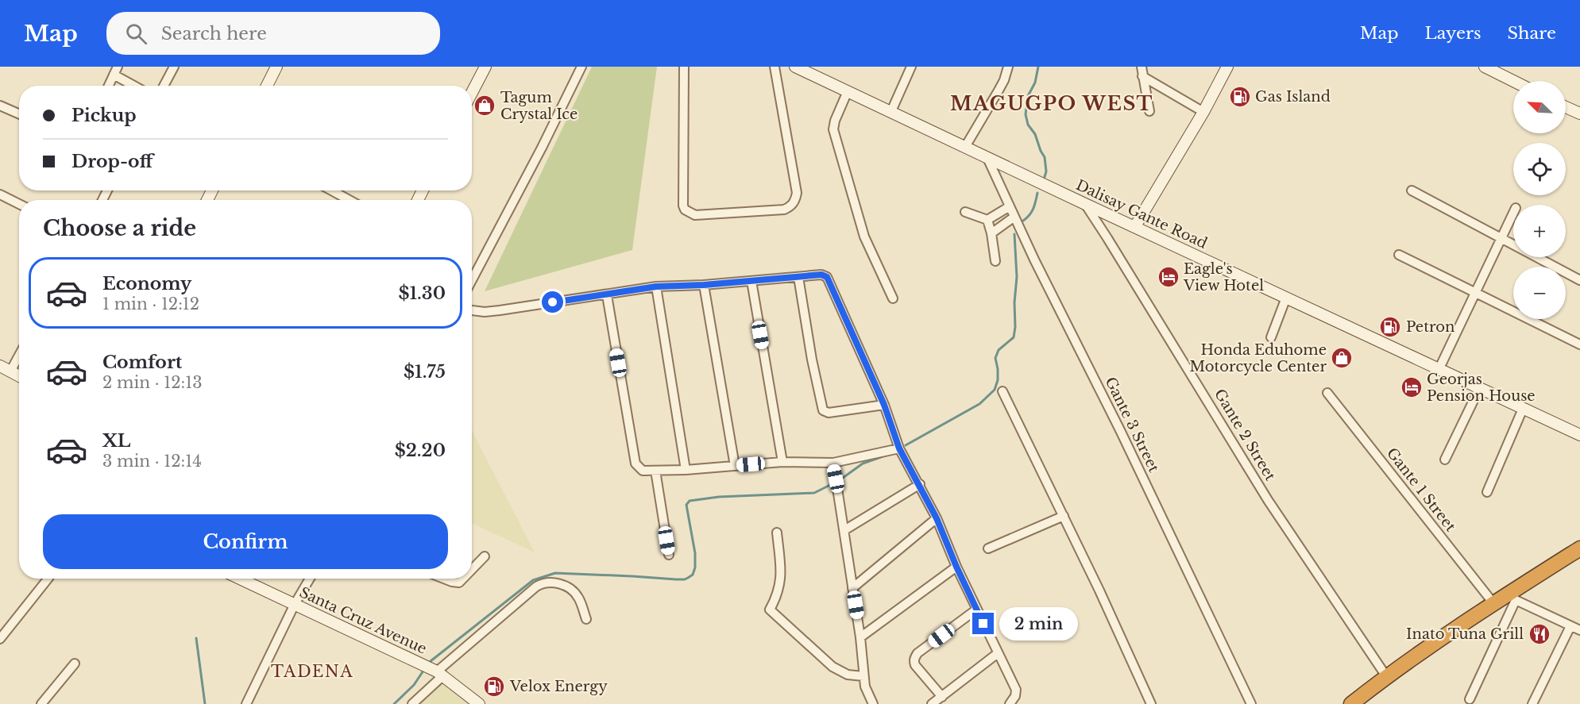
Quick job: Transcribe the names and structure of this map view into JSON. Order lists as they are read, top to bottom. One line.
{"streets":{"main road":["Dalisay Gante Road","Santa Cruz Avenue"],"street":["Gante 3 Street","Gante 2 Street","Gante 1 Street"]},"crossings":[["Dalisay Gante Road","Gante 3 Street"],["Dalisay Gante Road","Gante 2 Street"]],"districts":["MAGUGPO WEST","TADENA"],"places":{"fuel station":["Gas Island","Petron","Velox Energy"],"shop":["Tagum Crystal Ice","Honda Eduhome Motorcycle Center"],"hotel":["Eagle's View Hotel","Georjas Pension House"],"restaurant":["Inato Tuna Grill"]},"north":"top left","page":{"header":"Map","search":"Search here","nav":["Map","Layers","Share"],"map_buttons":["+","−"],"banner":["Pickup","Drop-off"],"heading":"Choose a ride","list":[{"name":"Economy","note":"1 min · 12:12","value":"$1.30"},{"name":"Comfort","note":"2 min · 12:13","value":"$1.75"},{"name":"XL","note":"3 min · 12:14","value":"$2.20"}],"buttons":"Confirm","bubble":"2 min"}}
